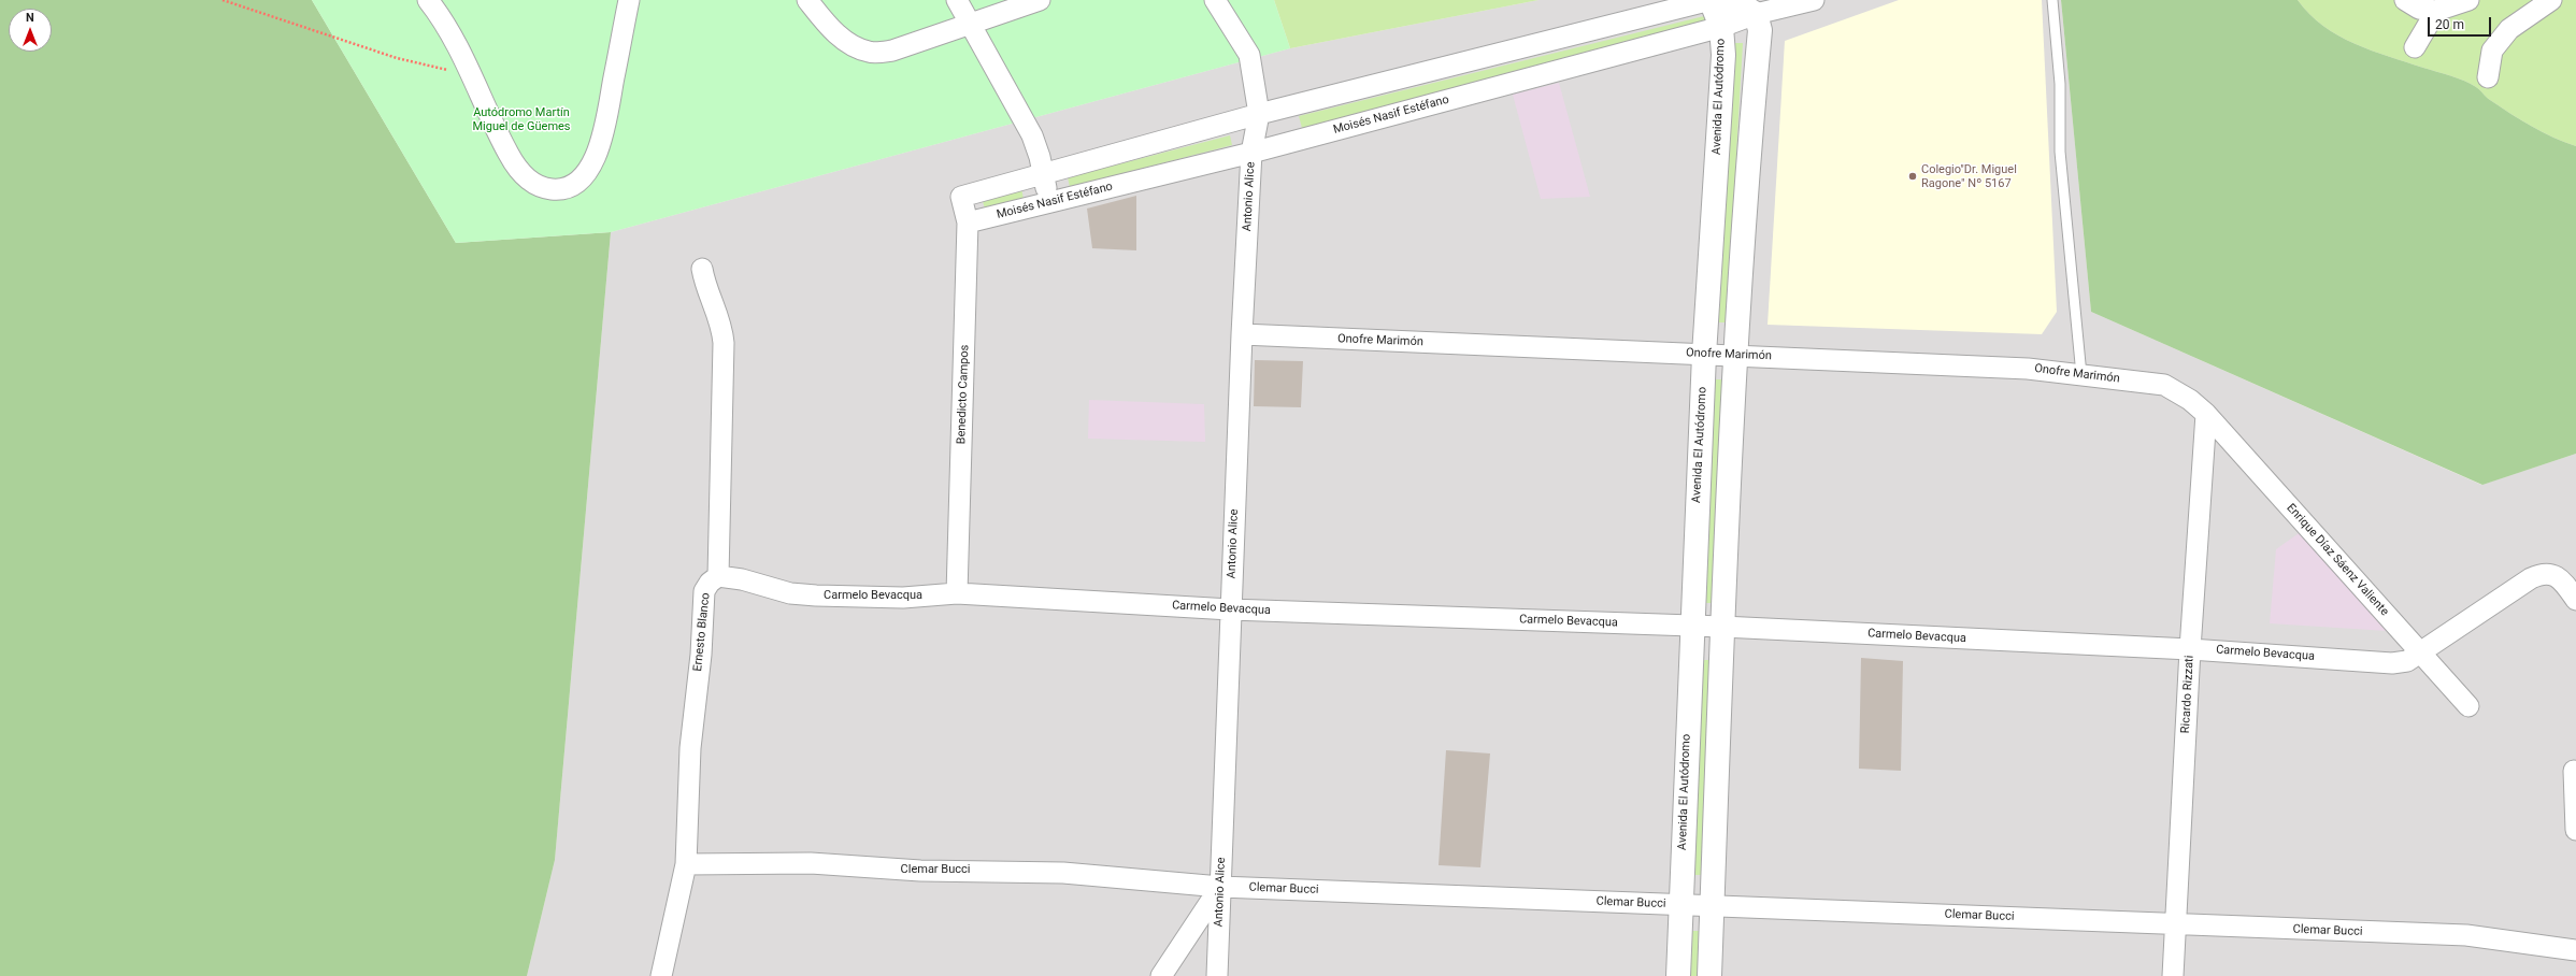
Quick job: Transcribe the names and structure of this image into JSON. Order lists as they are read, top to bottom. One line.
{"streets":{"street":["Avenida El Autódromo","Moisés Nasif Estéfano","Antonio Alice","Onofre Marimón","Benedicto Campos","Enrique Díaz Sáenz Valiente","Carmelo Bevacqua","Ernesto Blanco","Ricardo Rizzati","Clemar Bucci"]},"crossings":[["Avenida El Autódromo","Moisés Nasif Estéfano"],["Avenida El Autódromo","Onofre Marimón"],["Avenida El Autódromo","Carmelo Bevacqua"],["Avenida El Autódromo","Clemar Bucci"],["Moisés Nasif Estéfano","Antonio Alice"],["Moisés Nasif Estéfano","Benedicto Campos"],["Antonio Alice","Onofre Marimón"],["Antonio Alice","Carmelo Bevacqua"],["Antonio Alice","Clemar Bucci"],["Onofre Marimón","Enrique Díaz Sáenz Valiente"],["Onofre Marimón","Ricardo Rizzati"],["Benedicto Campos","Carmelo Bevacqua"],["Enrique Díaz Sáenz Valiente","Carmelo Bevacqua"],["Enrique Díaz Sáenz Valiente","Ricardo Rizzati"],["Carmelo Bevacqua","Ernesto Blanco"],["Carmelo Bevacqua","Ricardo Rizzati"],["Ernesto Blanco","Clemar Bucci"],["Ricardo Rizzati","Clemar Bucci"]],"parks":["Autódromo Martín Miguel de Güemes"],"places":["Colegio\"Dr. Miguel Ragone\" Nº 5167"],"scale_bar":"20 m","north":"top"}
